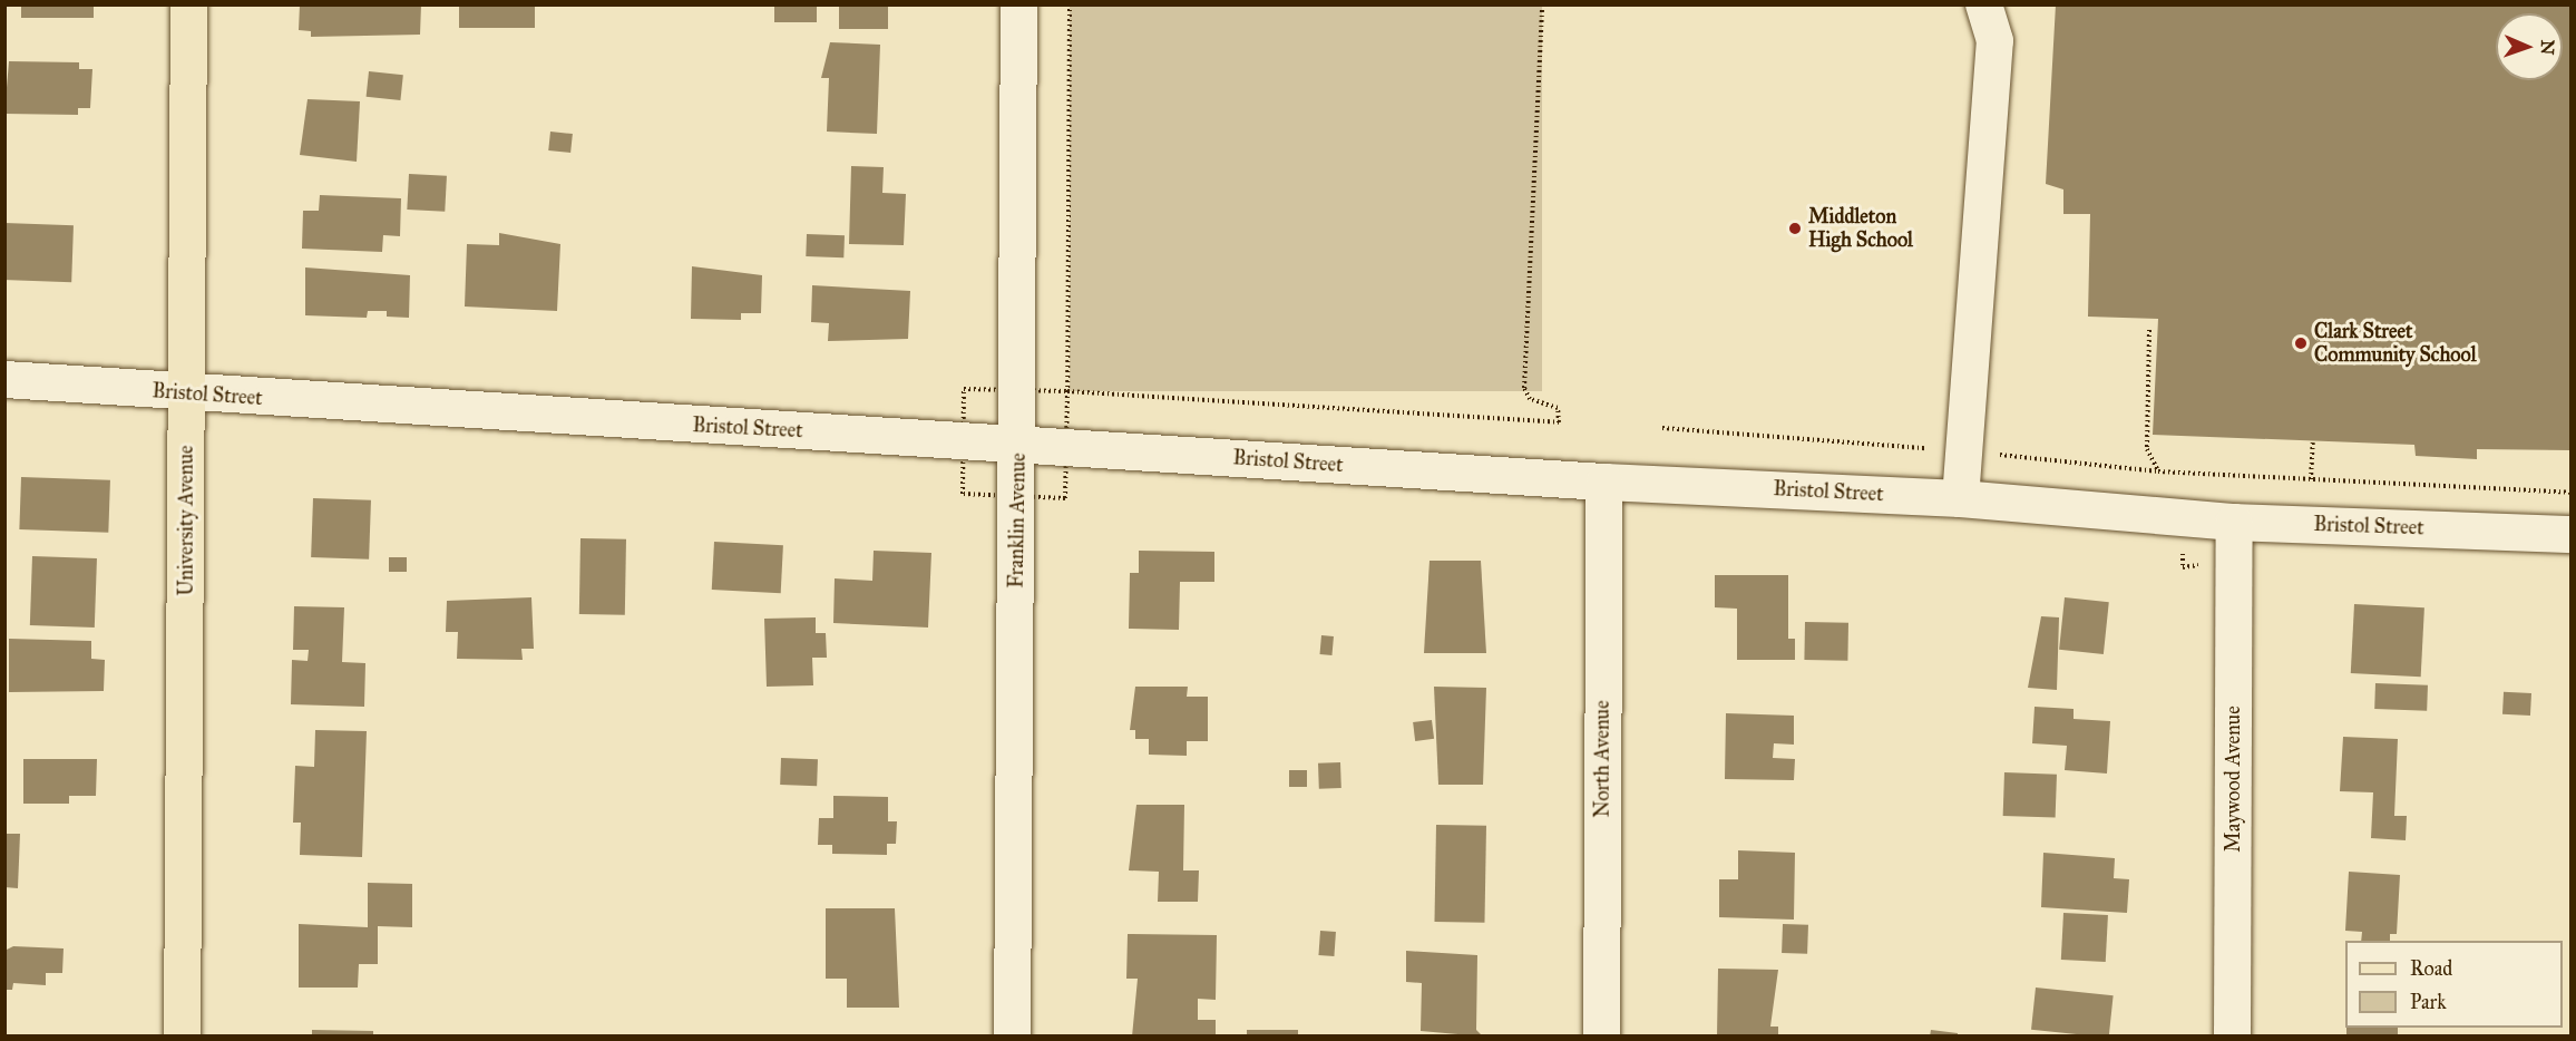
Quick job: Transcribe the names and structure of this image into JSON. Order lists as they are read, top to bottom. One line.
{"streets":{"main road":["University Avenue"],"street":["Bristol Street","Franklin Avenue","North Avenue","Maywood Avenue"]},"crossings":[["Bristol Street","University Avenue"],["Bristol Street","Franklin Avenue"],["Bristol Street","North Avenue"],["Bristol Street","Maywood Avenue"]],"places":["Middleton High School","Clark Street Community School"],"legend":["Road","Park"],"north":"right"}
